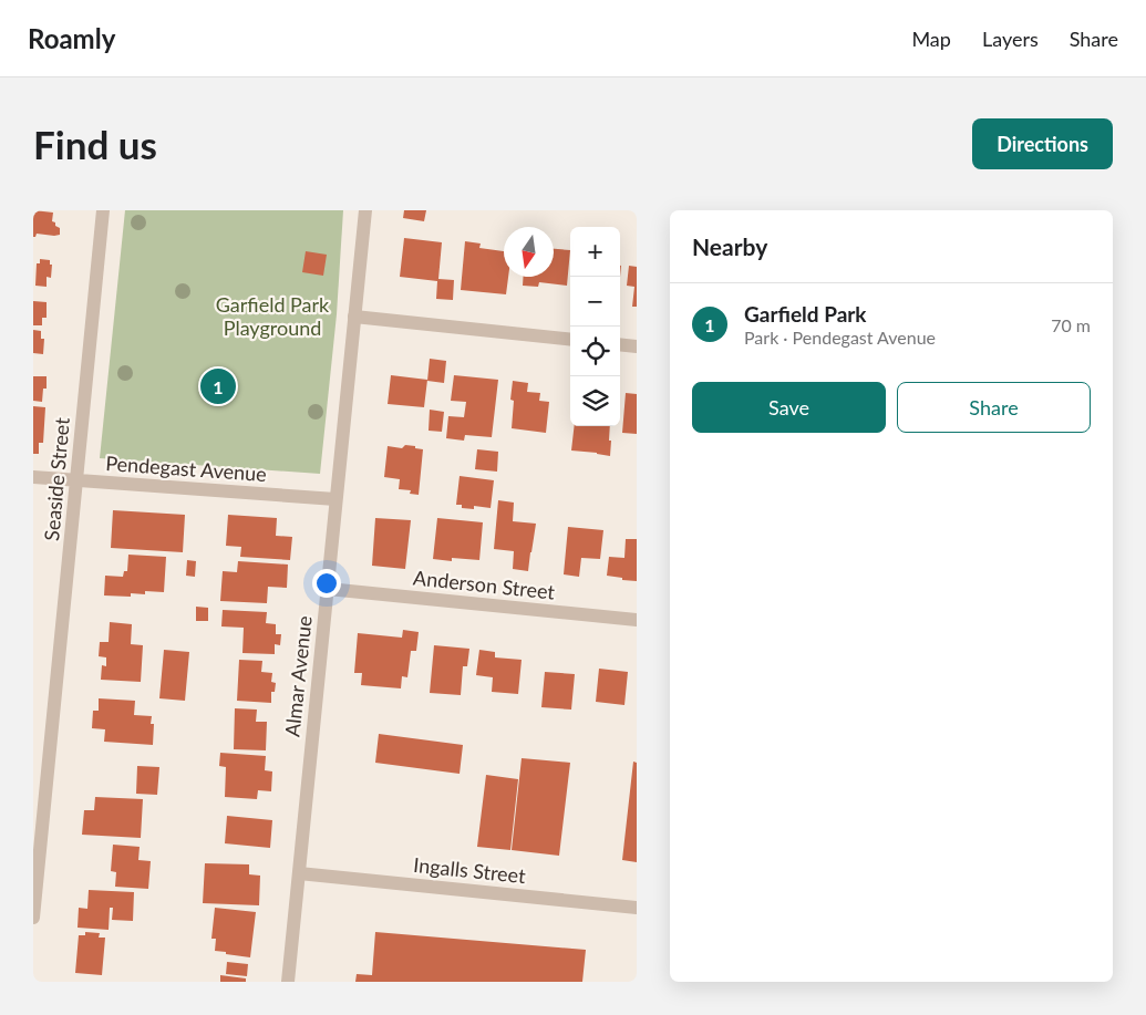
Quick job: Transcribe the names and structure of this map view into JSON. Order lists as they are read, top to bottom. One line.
{"streets":{"street":["Pendegast Avenue","Seaside Street","Anderson Street","Almar Avenue","Ingalls Street"]},"crossings":[["Pendegast Avenue","Seaside Street"],["Pendegast Avenue","Almar Avenue"],["Anderson Street","Almar Avenue"],["Almar Avenue","Ingalls Street"]],"parks":["Garfield Park Playground"],"north":"bottom","page":{"header":"Roamly","nav":["Map","Layers","Share"],"buttons":["Directions",["Save","Share"]],"title":"Find us","heading":"Nearby","map_buttons":["+","−"],"list":[{"mark":"1","name":"Garfield Park","note":"Park · Pendegast Avenue","value":"70 m"}],"pins":"1"}}
